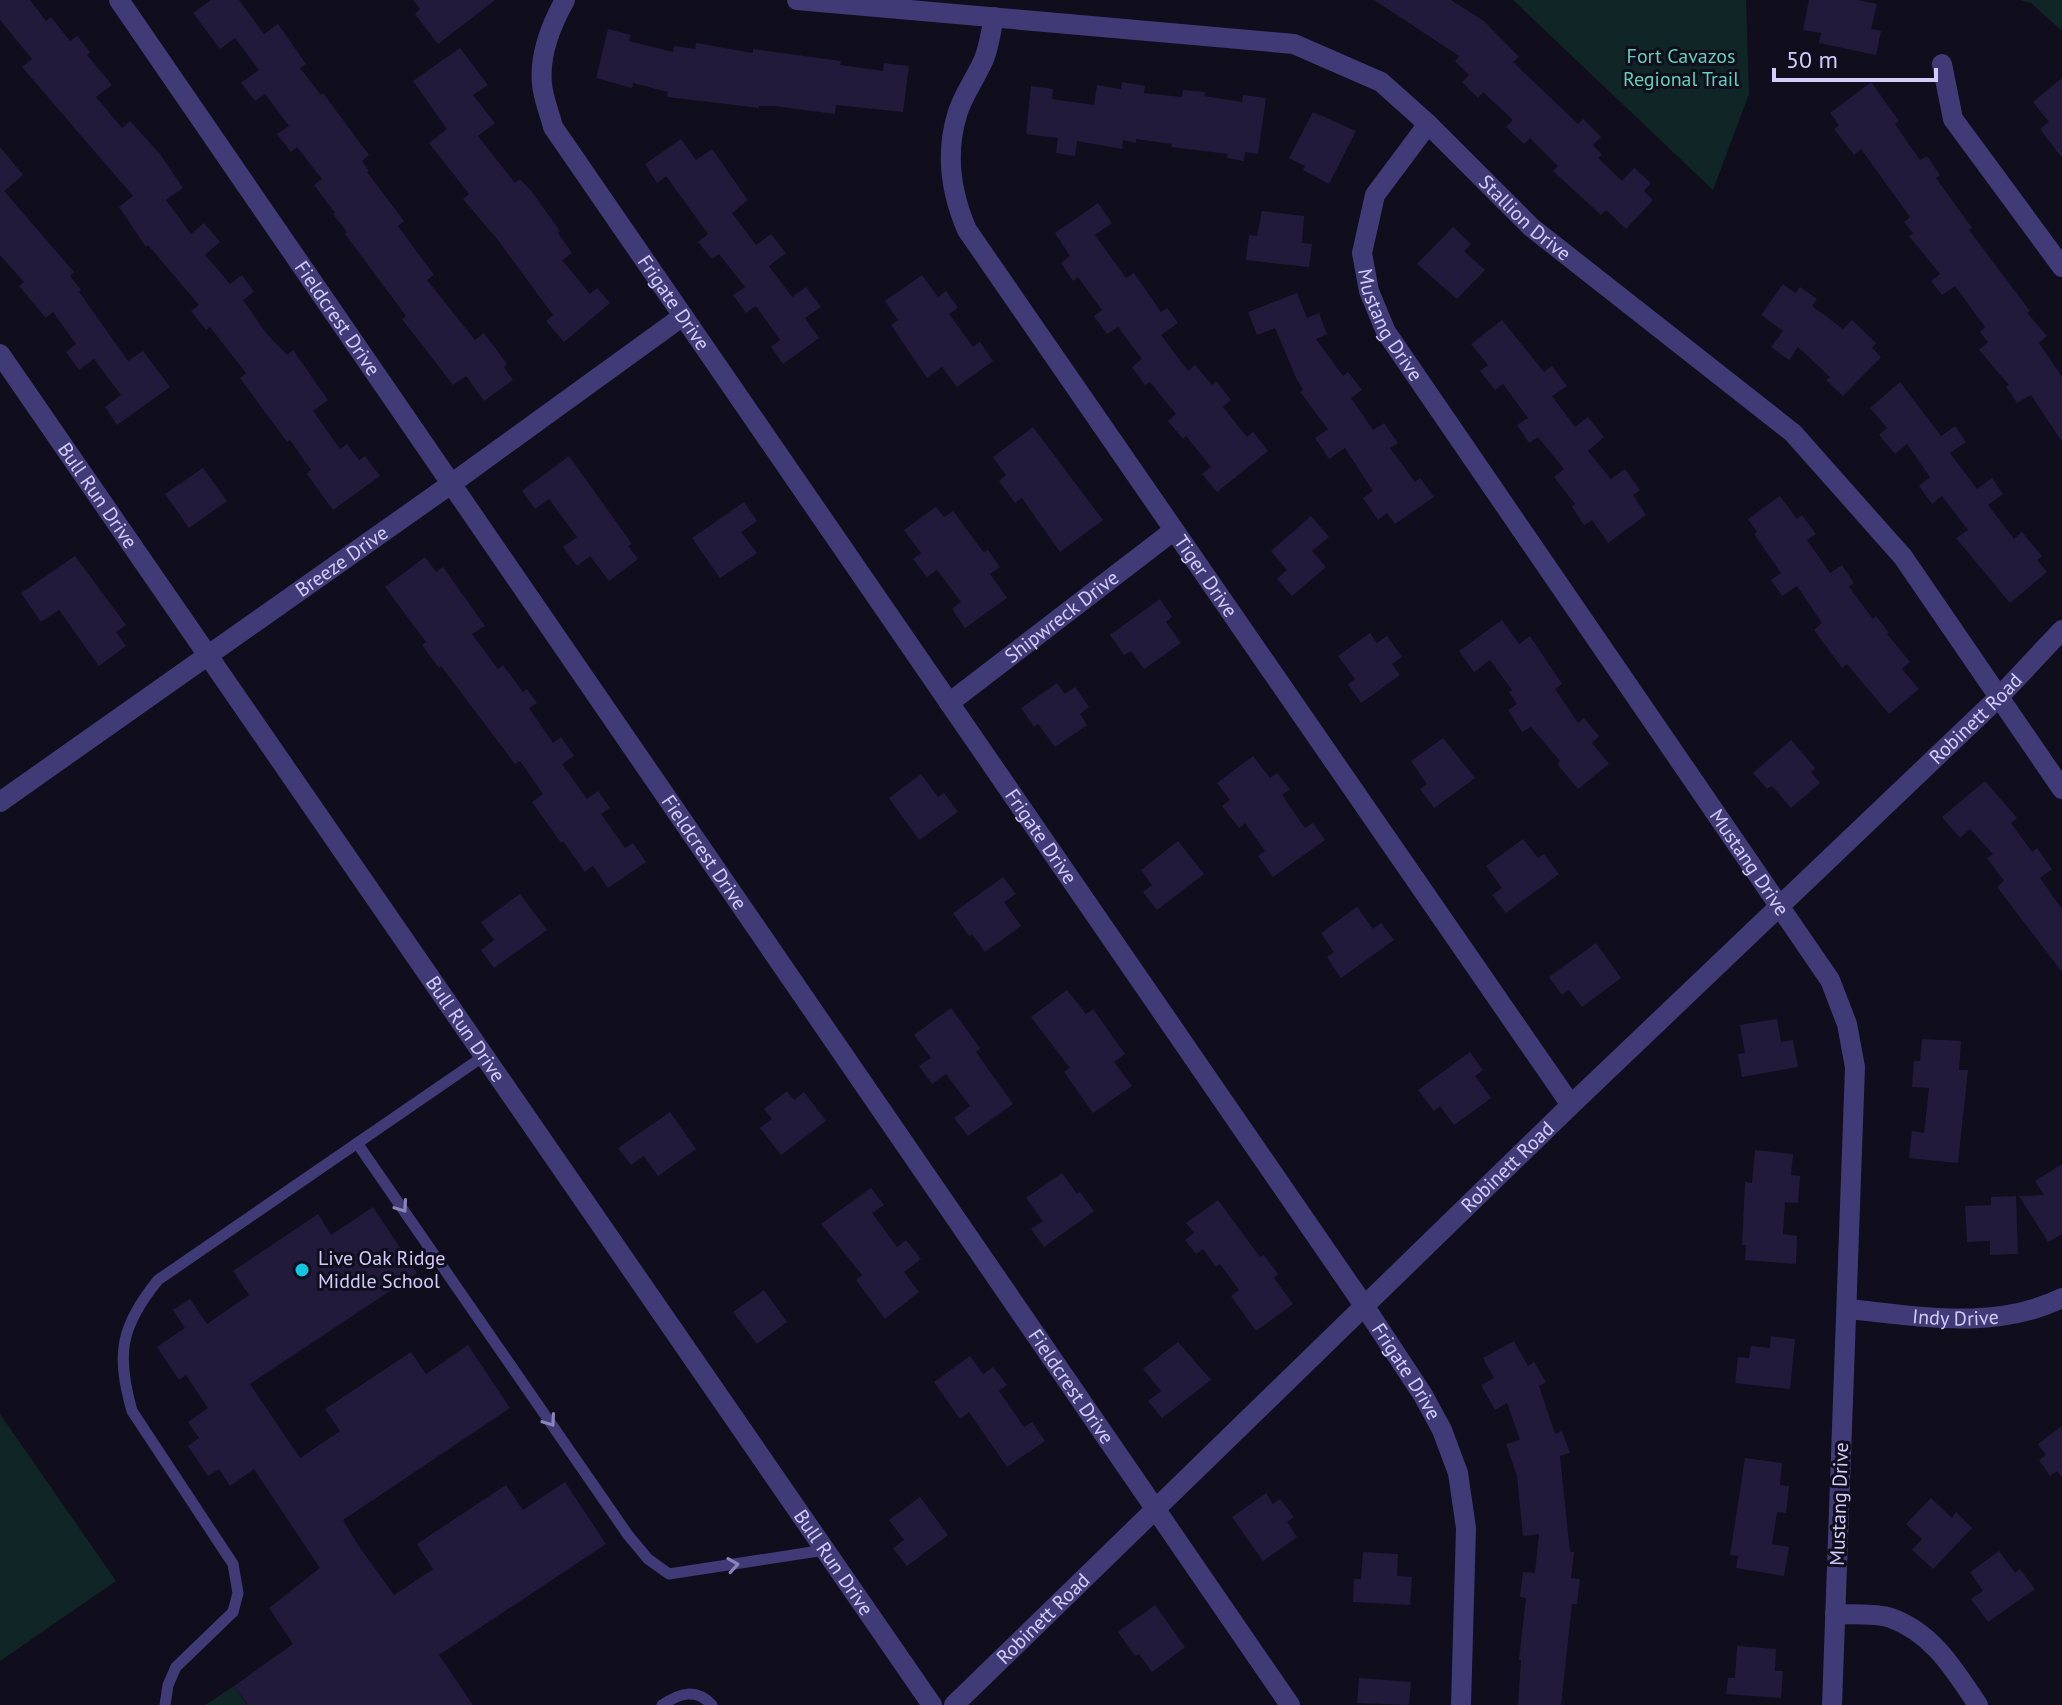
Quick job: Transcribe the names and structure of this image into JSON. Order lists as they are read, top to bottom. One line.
{"streets":{"street":["Stallion Drive","Frigate Drive","Fieldcrest Drive","Mustang Drive","Bull Run Drive","Breeze Drive","Tiger Drive","Shipwreck Drive","Robinett Road","Indy Drive"]},"crossings":[["Stallion Drive","Mustang Drive"],["Stallion Drive","Tiger Drive"],["Stallion Drive","Robinett Road"],["Frigate Drive","Breeze Drive"],["Frigate Drive","Shipwreck Drive"],["Frigate Drive","Robinett Road"],["Fieldcrest Drive","Breeze Drive"],["Fieldcrest Drive","Robinett Road"],["Mustang Drive","Robinett Road"],["Mustang Drive","Indy Drive"],["Bull Run Drive","Breeze Drive"],["Tiger Drive","Shipwreck Drive"],["Tiger Drive","Robinett Road"]],"parks":["Fort Cavazos Regional Trail"],"places":["Live Oak Ridge Middle School"],"scale_bar":"50 m"}
